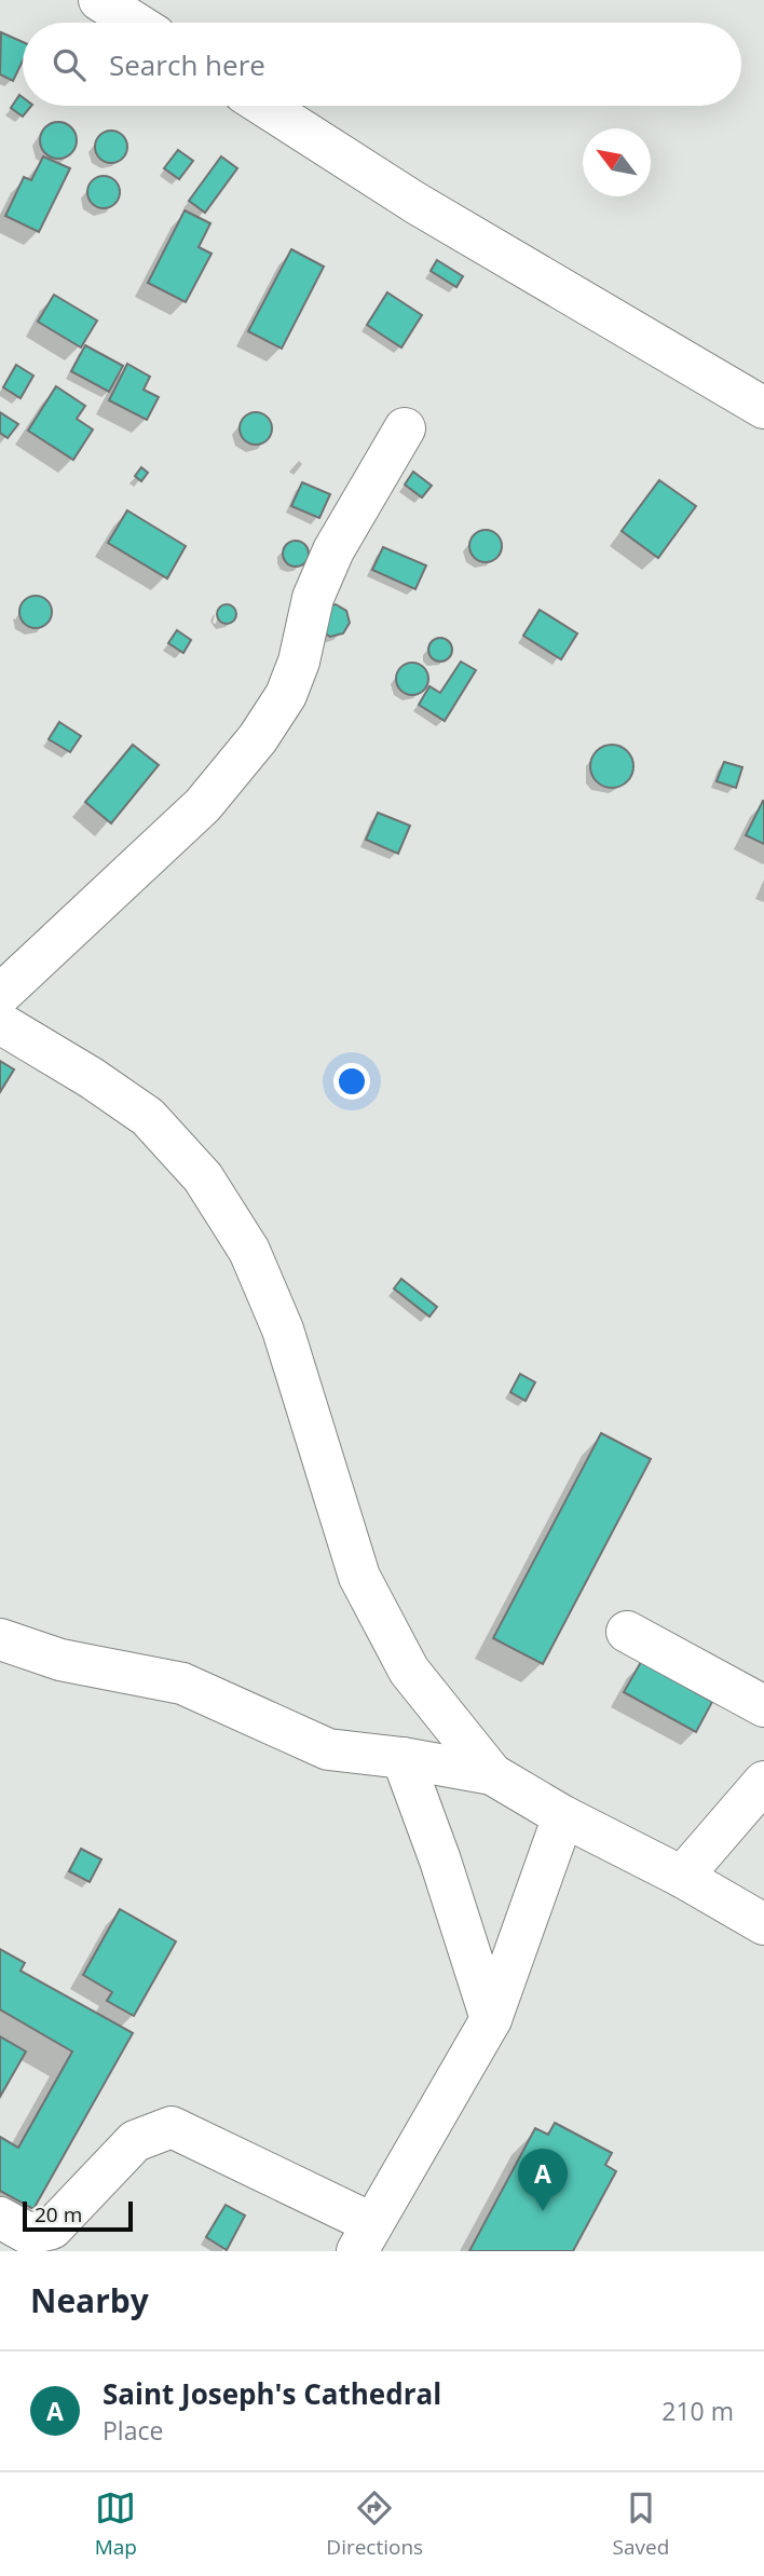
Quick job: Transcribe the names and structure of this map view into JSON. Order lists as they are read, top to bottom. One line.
{"scale_bar":"20 m","north":"top left","page":{"search":"Search here","pins":"A","scale":"20 m","heading":"Nearby","list":[{"mark":"A","name":"Saint Joseph's Cathedral","note":"Place","value":"210 m"}],"nav":["Map","Directions","Saved"]}}
